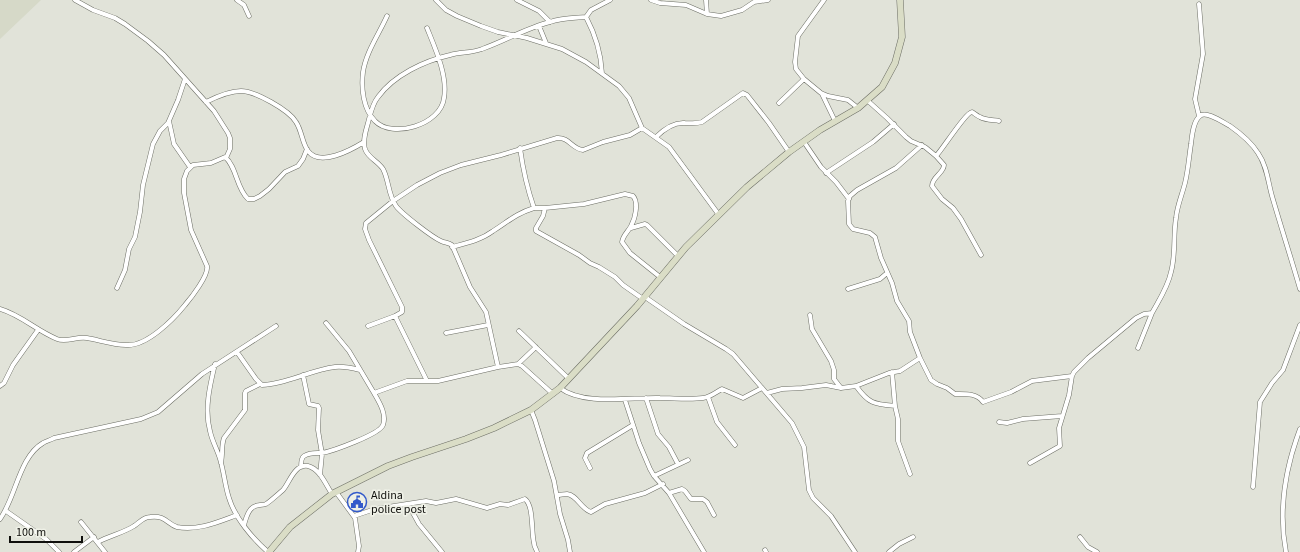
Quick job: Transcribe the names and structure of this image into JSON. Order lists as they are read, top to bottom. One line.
{"places":{"public building":["Aldina police post"]},"scale_bar":"100 m"}
